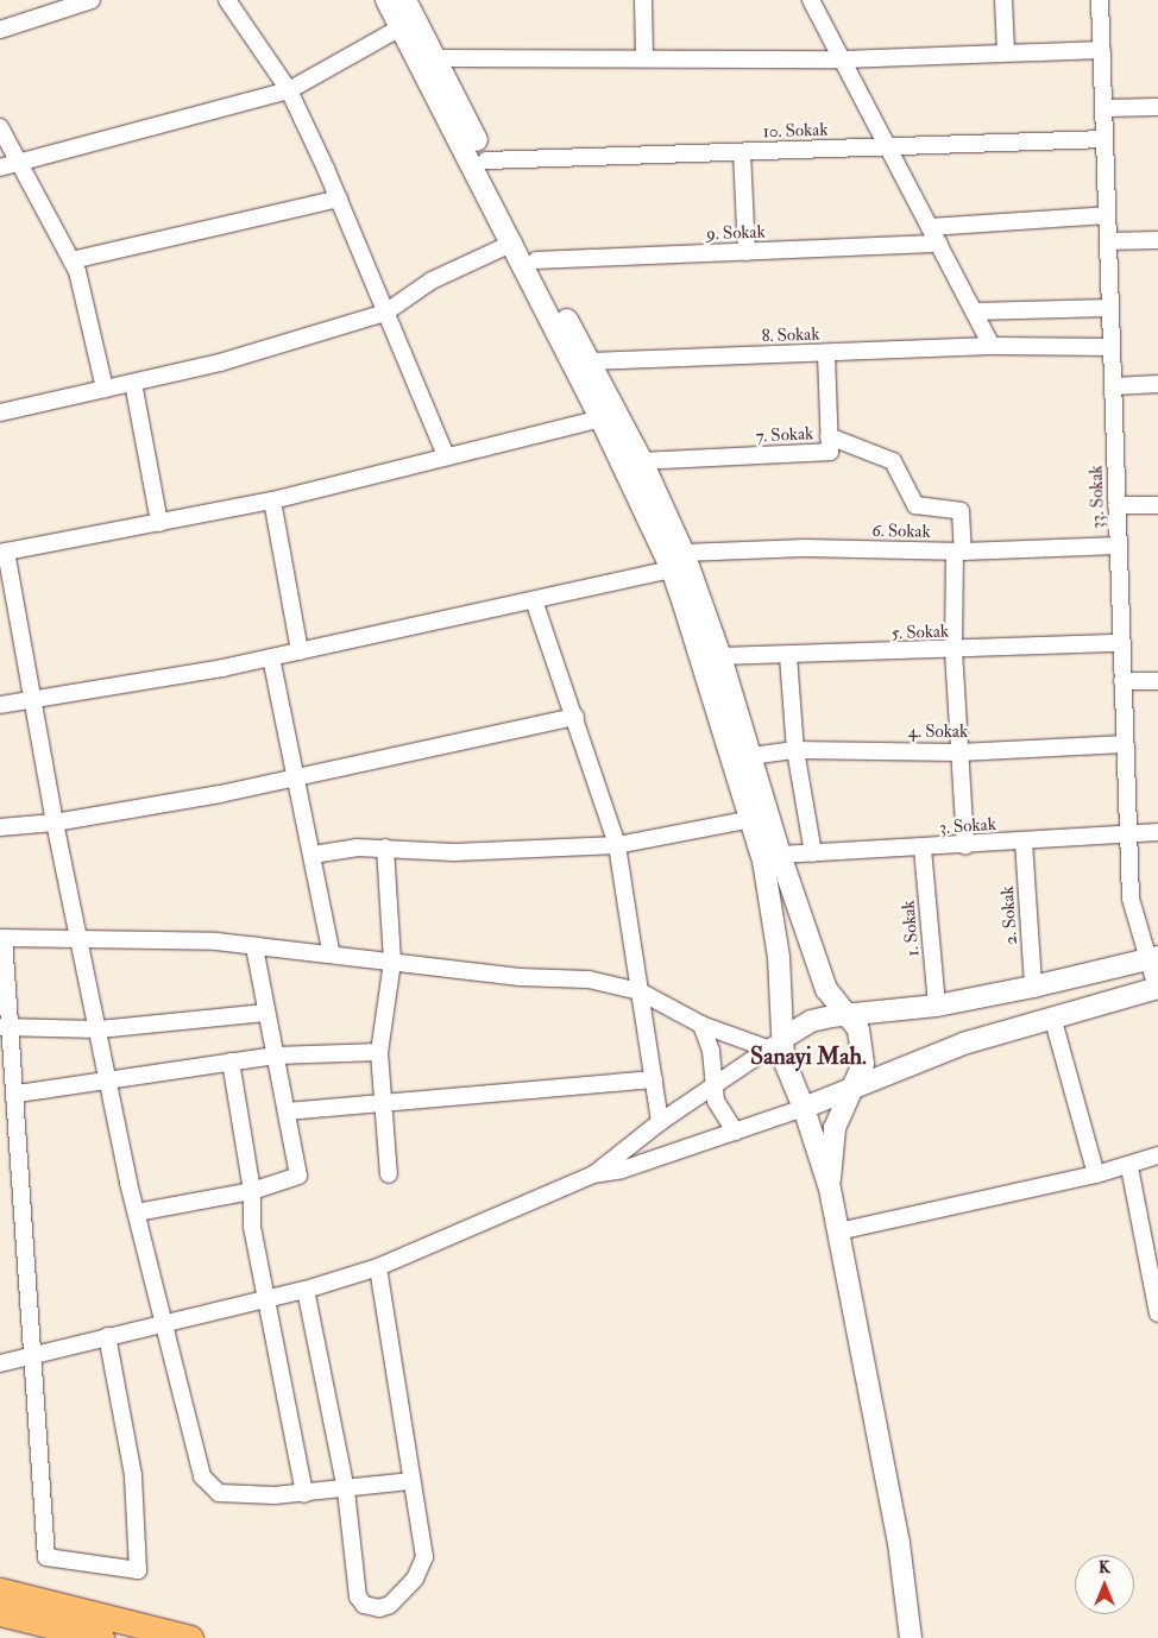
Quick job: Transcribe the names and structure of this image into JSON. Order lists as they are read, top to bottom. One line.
{"streets":{"street":["10. Sokak","9. Sokak","8. Sokak","7. Sokak","33. Sokak","6. Sokak","5. Sokak","4. Sokak","3. Sokak","2. Sokak","1. Sokak"]},"crossings":[["10. Sokak","33. Sokak"],["8. Sokak","7. Sokak"],["8. Sokak","33. Sokak"],["33. Sokak","6. Sokak"],["33. Sokak","5. Sokak"],["33. Sokak","4. Sokak"],["33. Sokak","3. Sokak"],["3. Sokak","2. Sokak"],["3. Sokak","1. Sokak"]],"districts":["Sanayi Mah."],"north":"top"}
